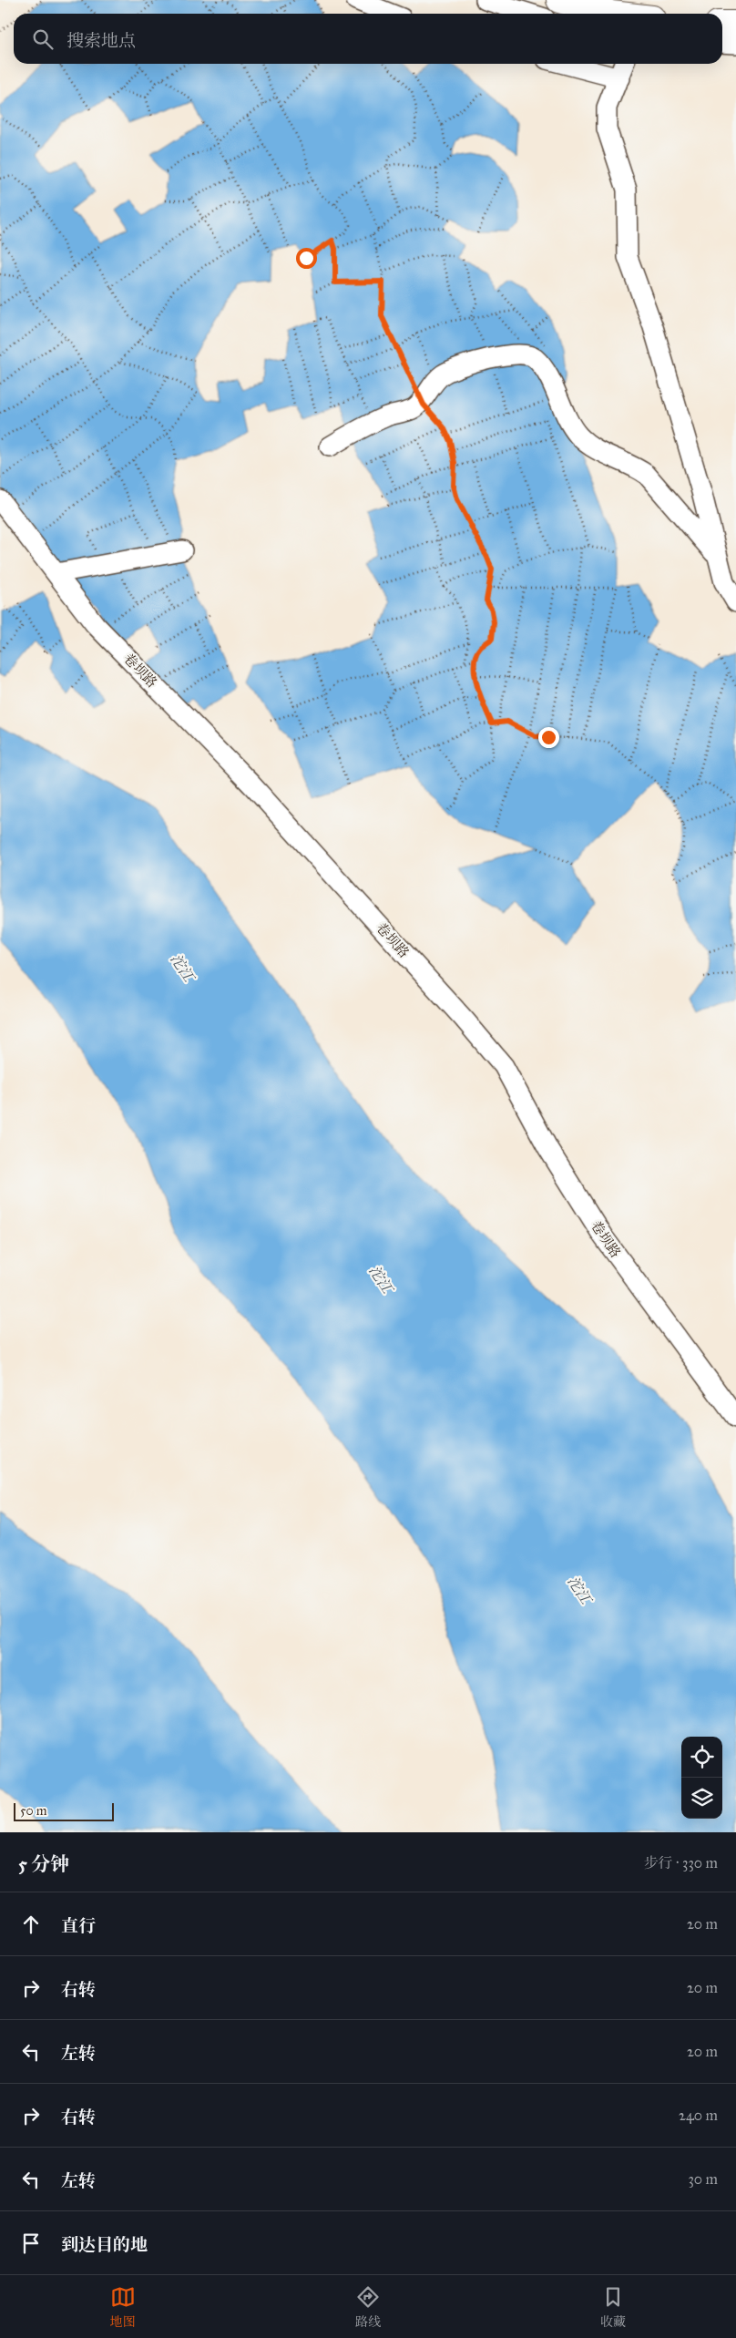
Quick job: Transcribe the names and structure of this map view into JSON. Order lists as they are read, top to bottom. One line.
{"streets":{"street":["卷坝路"]},"water":["沱江"],"scale_bar":"50 m","page":{"search":"搜索地点","scale":"50 m","heading":["5 分钟","步行 · 330 m"],"list":[["直行","20 m"],["右转","20 m"],["左转","20 m"],["右转","240 m"],["左转","30 m"],"到达目的地"],"nav":["地图","路线","收藏"]}}
